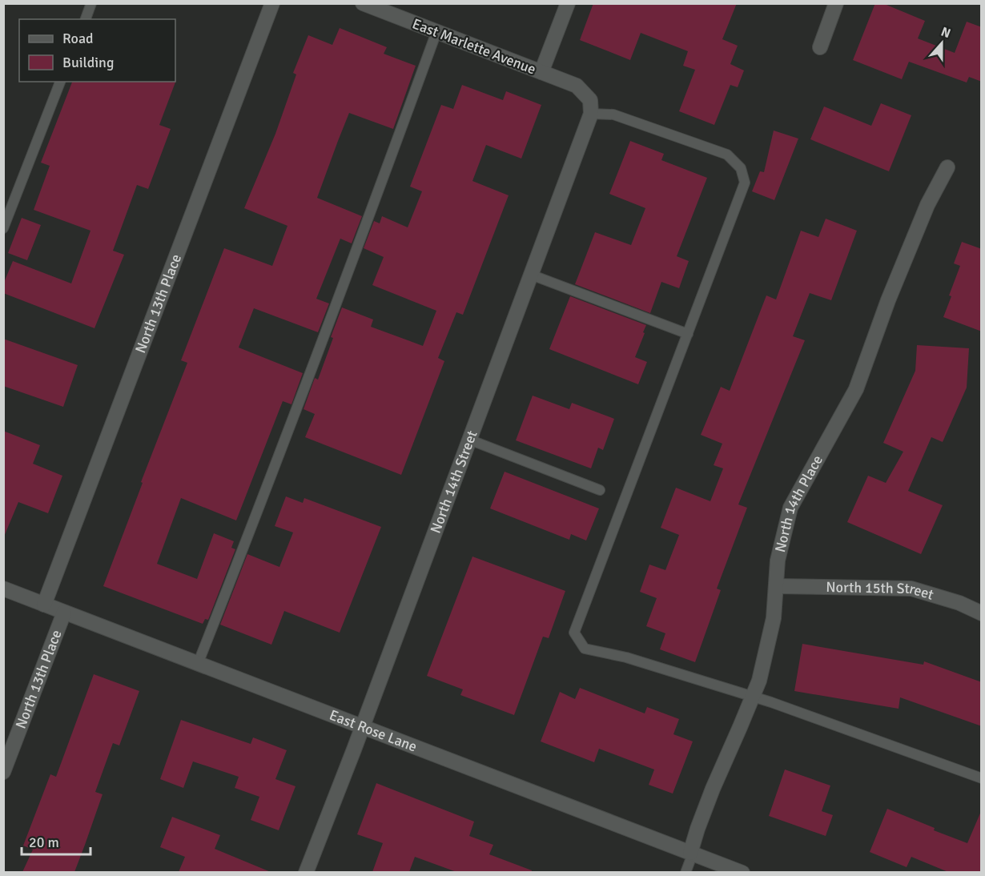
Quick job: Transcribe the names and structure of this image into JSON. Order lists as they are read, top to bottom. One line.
{"streets":{"street":["East Marlette Avenue","North 13th Place","North 14th Street","North 14th Place","North 15th Street","East Rose Lane"]},"crossings":[["East Marlette Avenue","North 14th Street"],["North 13th Place","East Rose Lane"],["North 14th Street","East Rose Lane"],["North 14th Place","North 15th Street"],["North 14th Place","East Rose Lane"]],"legend":["Road","Building"],"scale_bar":"20 m","north":"top"}
